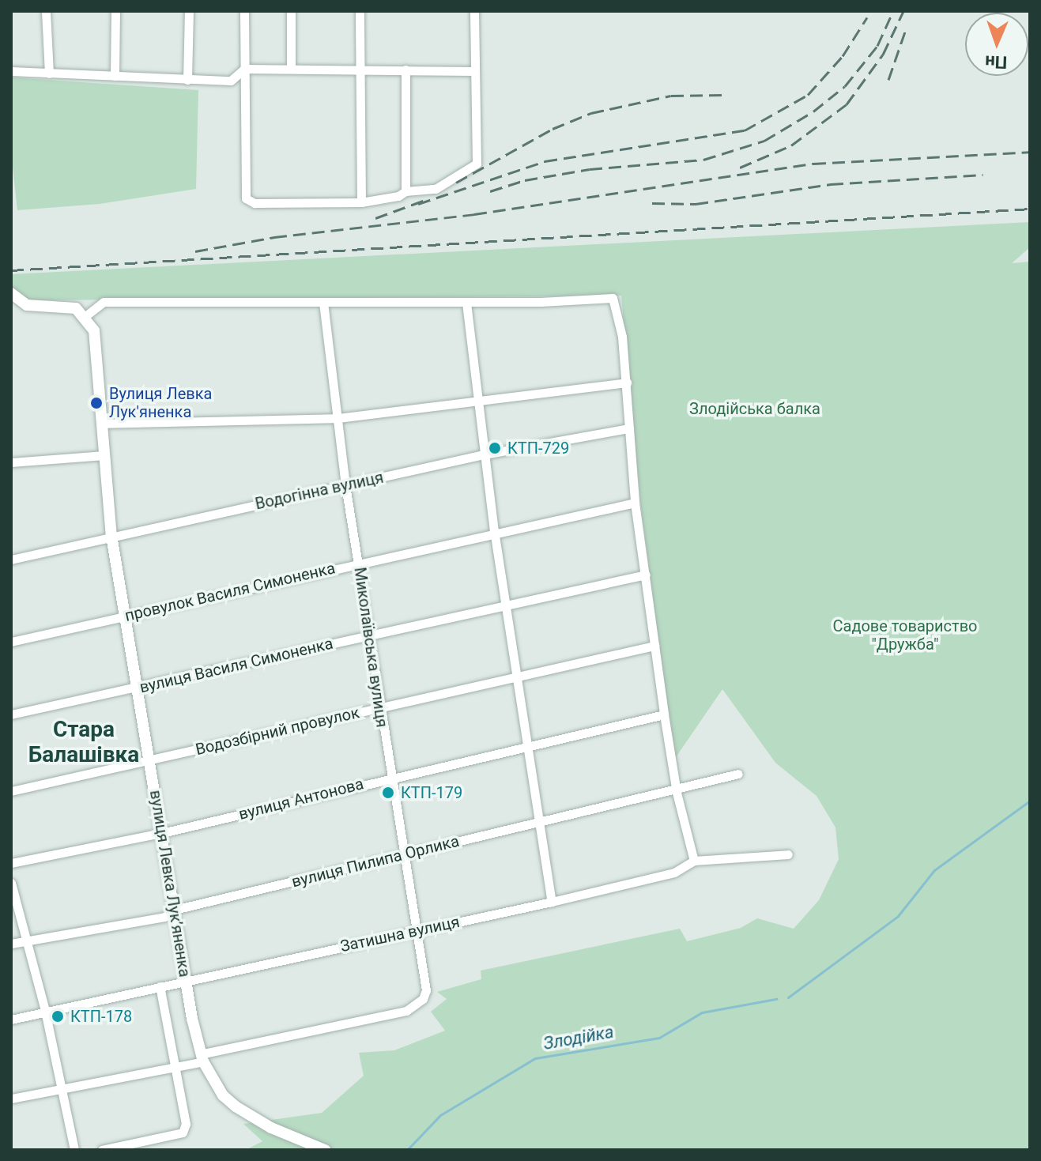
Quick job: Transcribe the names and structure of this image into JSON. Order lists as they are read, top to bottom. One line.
{"streets":{"street":["Водогінна вулиця","провулок Василя Симоненка","Миколаївська вулиця","вулиця Василя Симоненка","Водозбірний провулок","вулиця Антонова","вулиця Пилипа Орлика","вулиця Левка Лукʼяненка","Затишна вулиця"]},"crossings":[["Водогінна вулиця","Миколаївська вулиця"],["Водогінна вулиця","вулиця Левка Лукʼяненка"],["провулок Василя Симоненка","Миколаївська вулиця"],["провулок Василя Симоненка","вулиця Левка Лукʼяненка"],["Миколаївська вулиця","вулиця Василя Симоненка"],["Миколаївська вулиця","Водозбірний провулок"],["Миколаївська вулиця","вулиця Антонова"],["Миколаївська вулиця","вулиця Пилипа Орлика"],["Миколаївська вулиця","вулиця Левка Лукʼяненка"],["Миколаївська вулиця","Затишна вулиця"],["вулиця Василя Симоненка","вулиця Левка Лукʼяненка"],["Водозбірний провулок","вулиця Левка Лукʼяненка"],["вулиця Антонова","вулиця Левка Лукʼяненка"],["вулиця Пилипа Орлика","вулиця Левка Лукʼяненка"],["вулиця Левка Лукʼяненка","Затишна вулиця"]],"districts":["Стара Балашівка"],"water":["Злодійка"],"parks":["Злодійська балка","Садове товариство \"Дружба\""],"places":["Вулиця Левка Лук'яненка","КТП-729","КТП-179","КТП-178"],"north":"bottom"}
